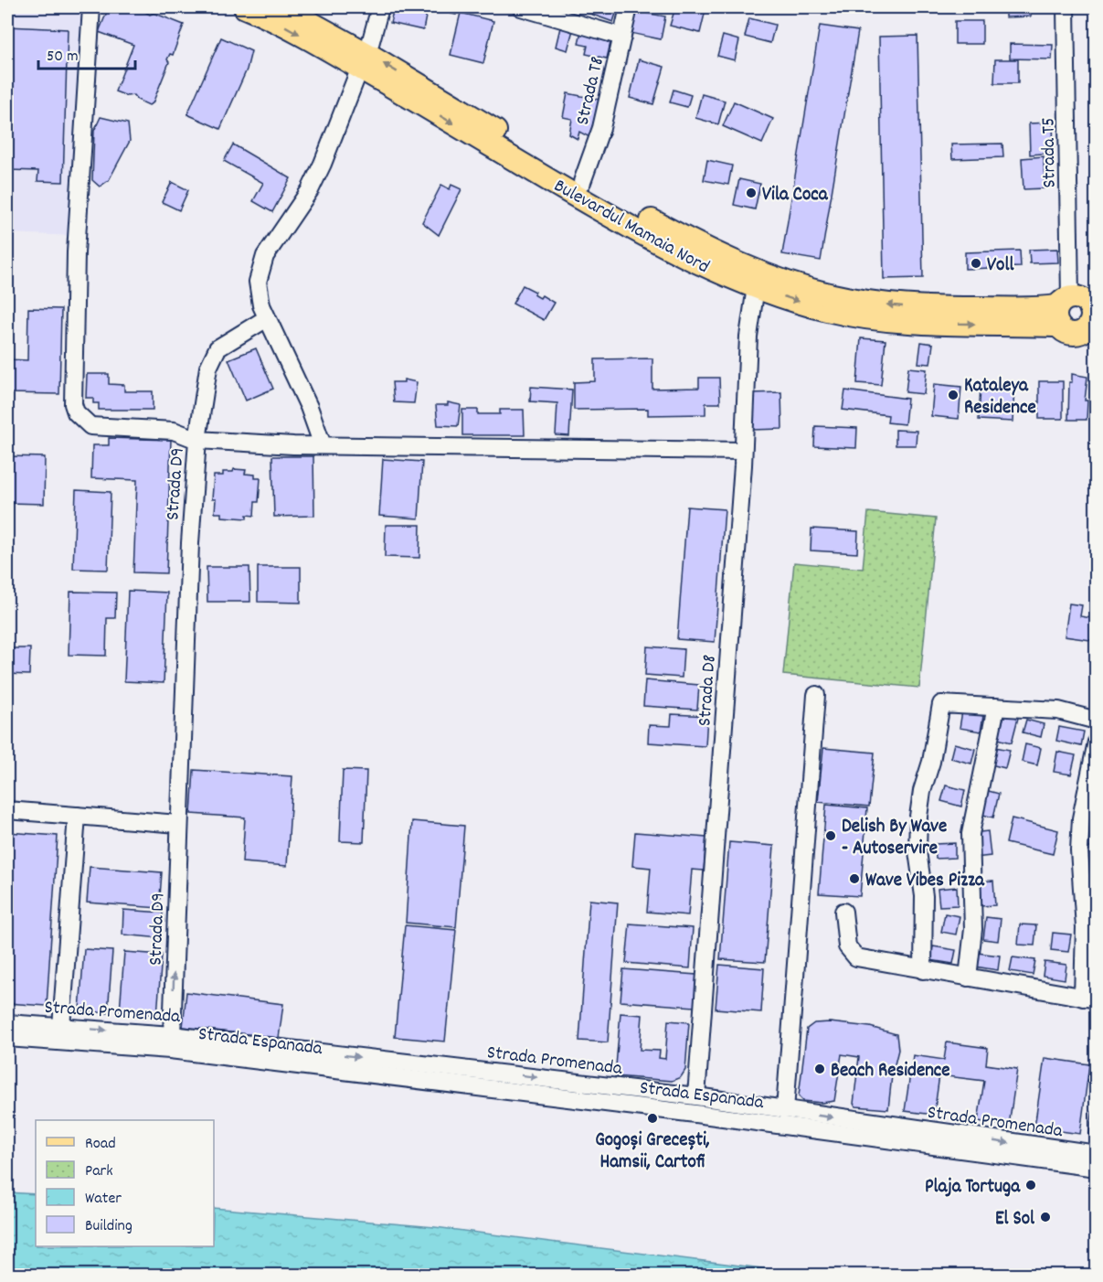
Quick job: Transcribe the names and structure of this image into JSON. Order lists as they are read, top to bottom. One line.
{"streets":{"main road":["Bulevardul Mamaia Nord"],"street":["Strada T8","Strada T5","Strada D9","Strada D8","Strada Promenada","Strada Espanada"]},"crossings":[["Strada T8","Bulevardul Mamaia Nord"],["Strada T5","Bulevardul Mamaia Nord"],["Bulevardul Mamaia Nord","Strada D8"],["Strada D9","Strada Promenada"],["Strada D8","Strada Promenada"]],"one_way":["Strada Promenada"],"places":["Vila Coca","Voll","Kataleya Residence","Delish By Wave - Autoservire","Wave Vibes Pizza","Beach Residence","Gogoși Grecești, Hamsii, Cartofi","Plaja Tortuga","El Sol"],"legend":["Road","Park","Water","Building"],"scale_bar":"50 m"}
